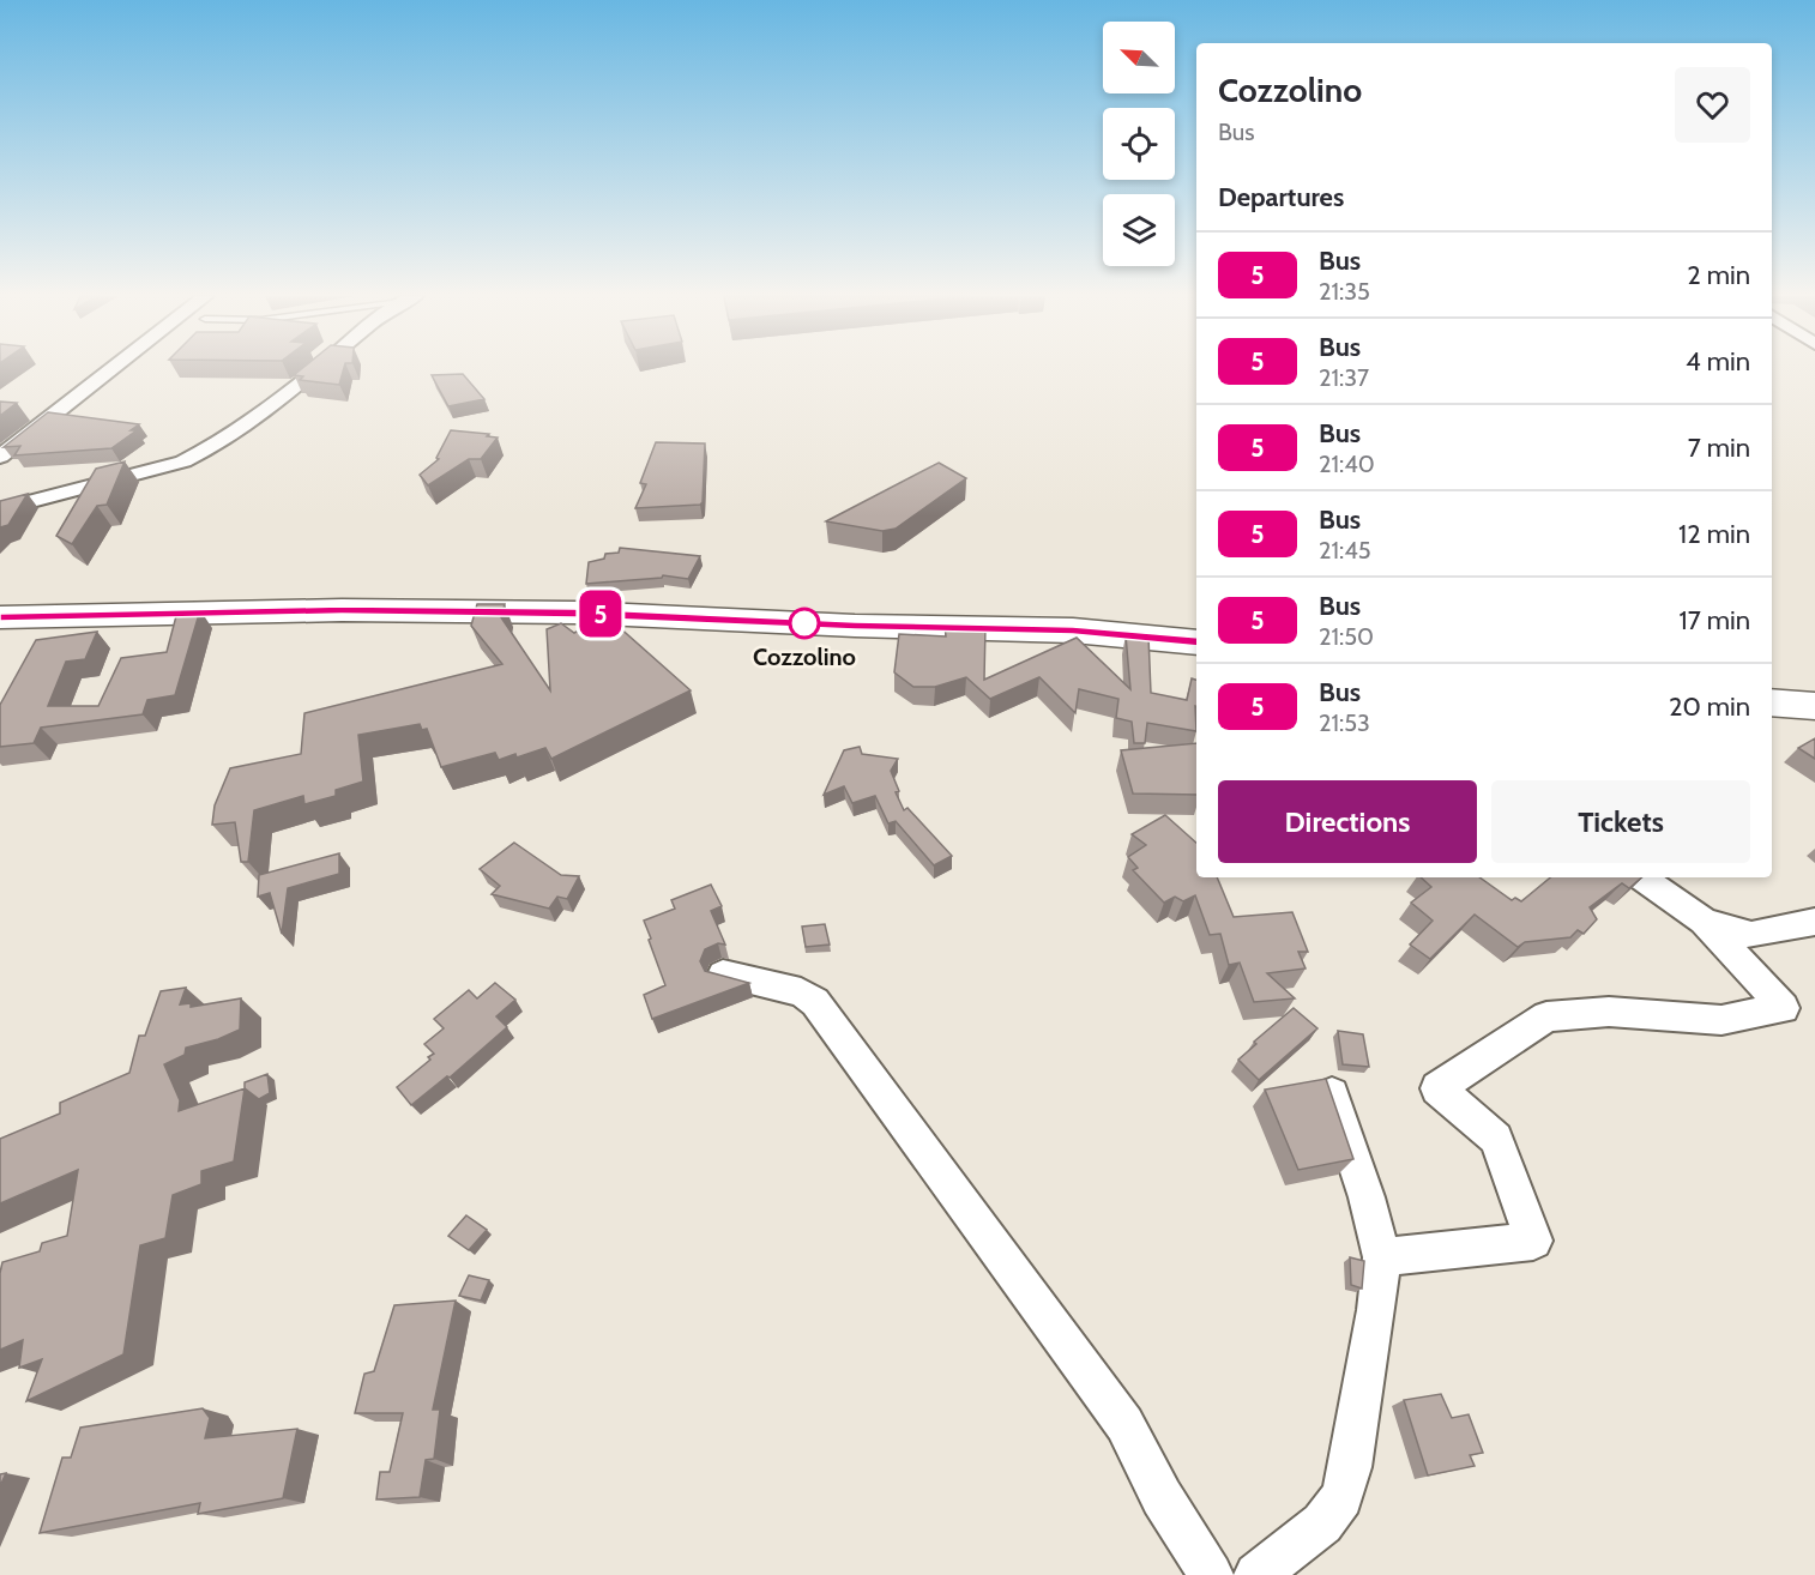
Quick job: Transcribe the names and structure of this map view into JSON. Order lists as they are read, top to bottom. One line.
{"places":["Cozzolino"],"lines":["bus line 5"],"north":"top left","page":{"on_map":"5","heading":[["Cozzolino","Bus"],"Departures"],"list":[{"mark":"5","name":"Bus","note":"21:35","value":"2 min"},{"mark":"5","name":"Bus","note":"21:37","value":"4 min"},{"mark":"5","name":"Bus","note":"21:40","value":"7 min"},{"mark":"5","name":"Bus","note":"21:45","value":"12 min"},{"mark":"5","name":"Bus","note":"21:50","value":"17 min"},{"mark":"5","name":"Bus","note":"21:53","value":"20 min"}],"buttons":["Directions","Tickets"]}}
